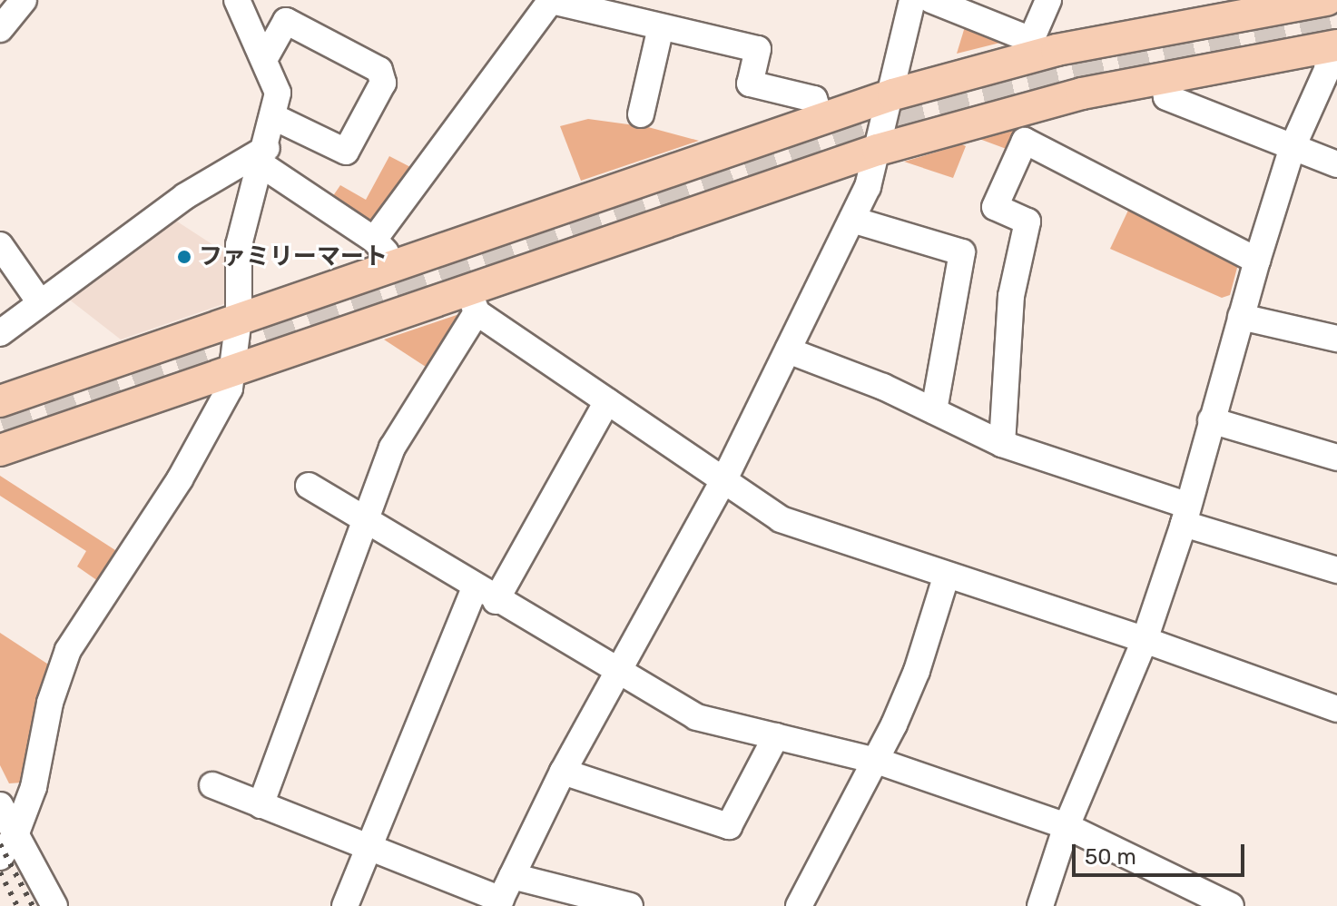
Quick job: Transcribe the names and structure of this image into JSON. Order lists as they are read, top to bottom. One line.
{"places":["ファミリーマート"],"scale_bar":"50 m"}
